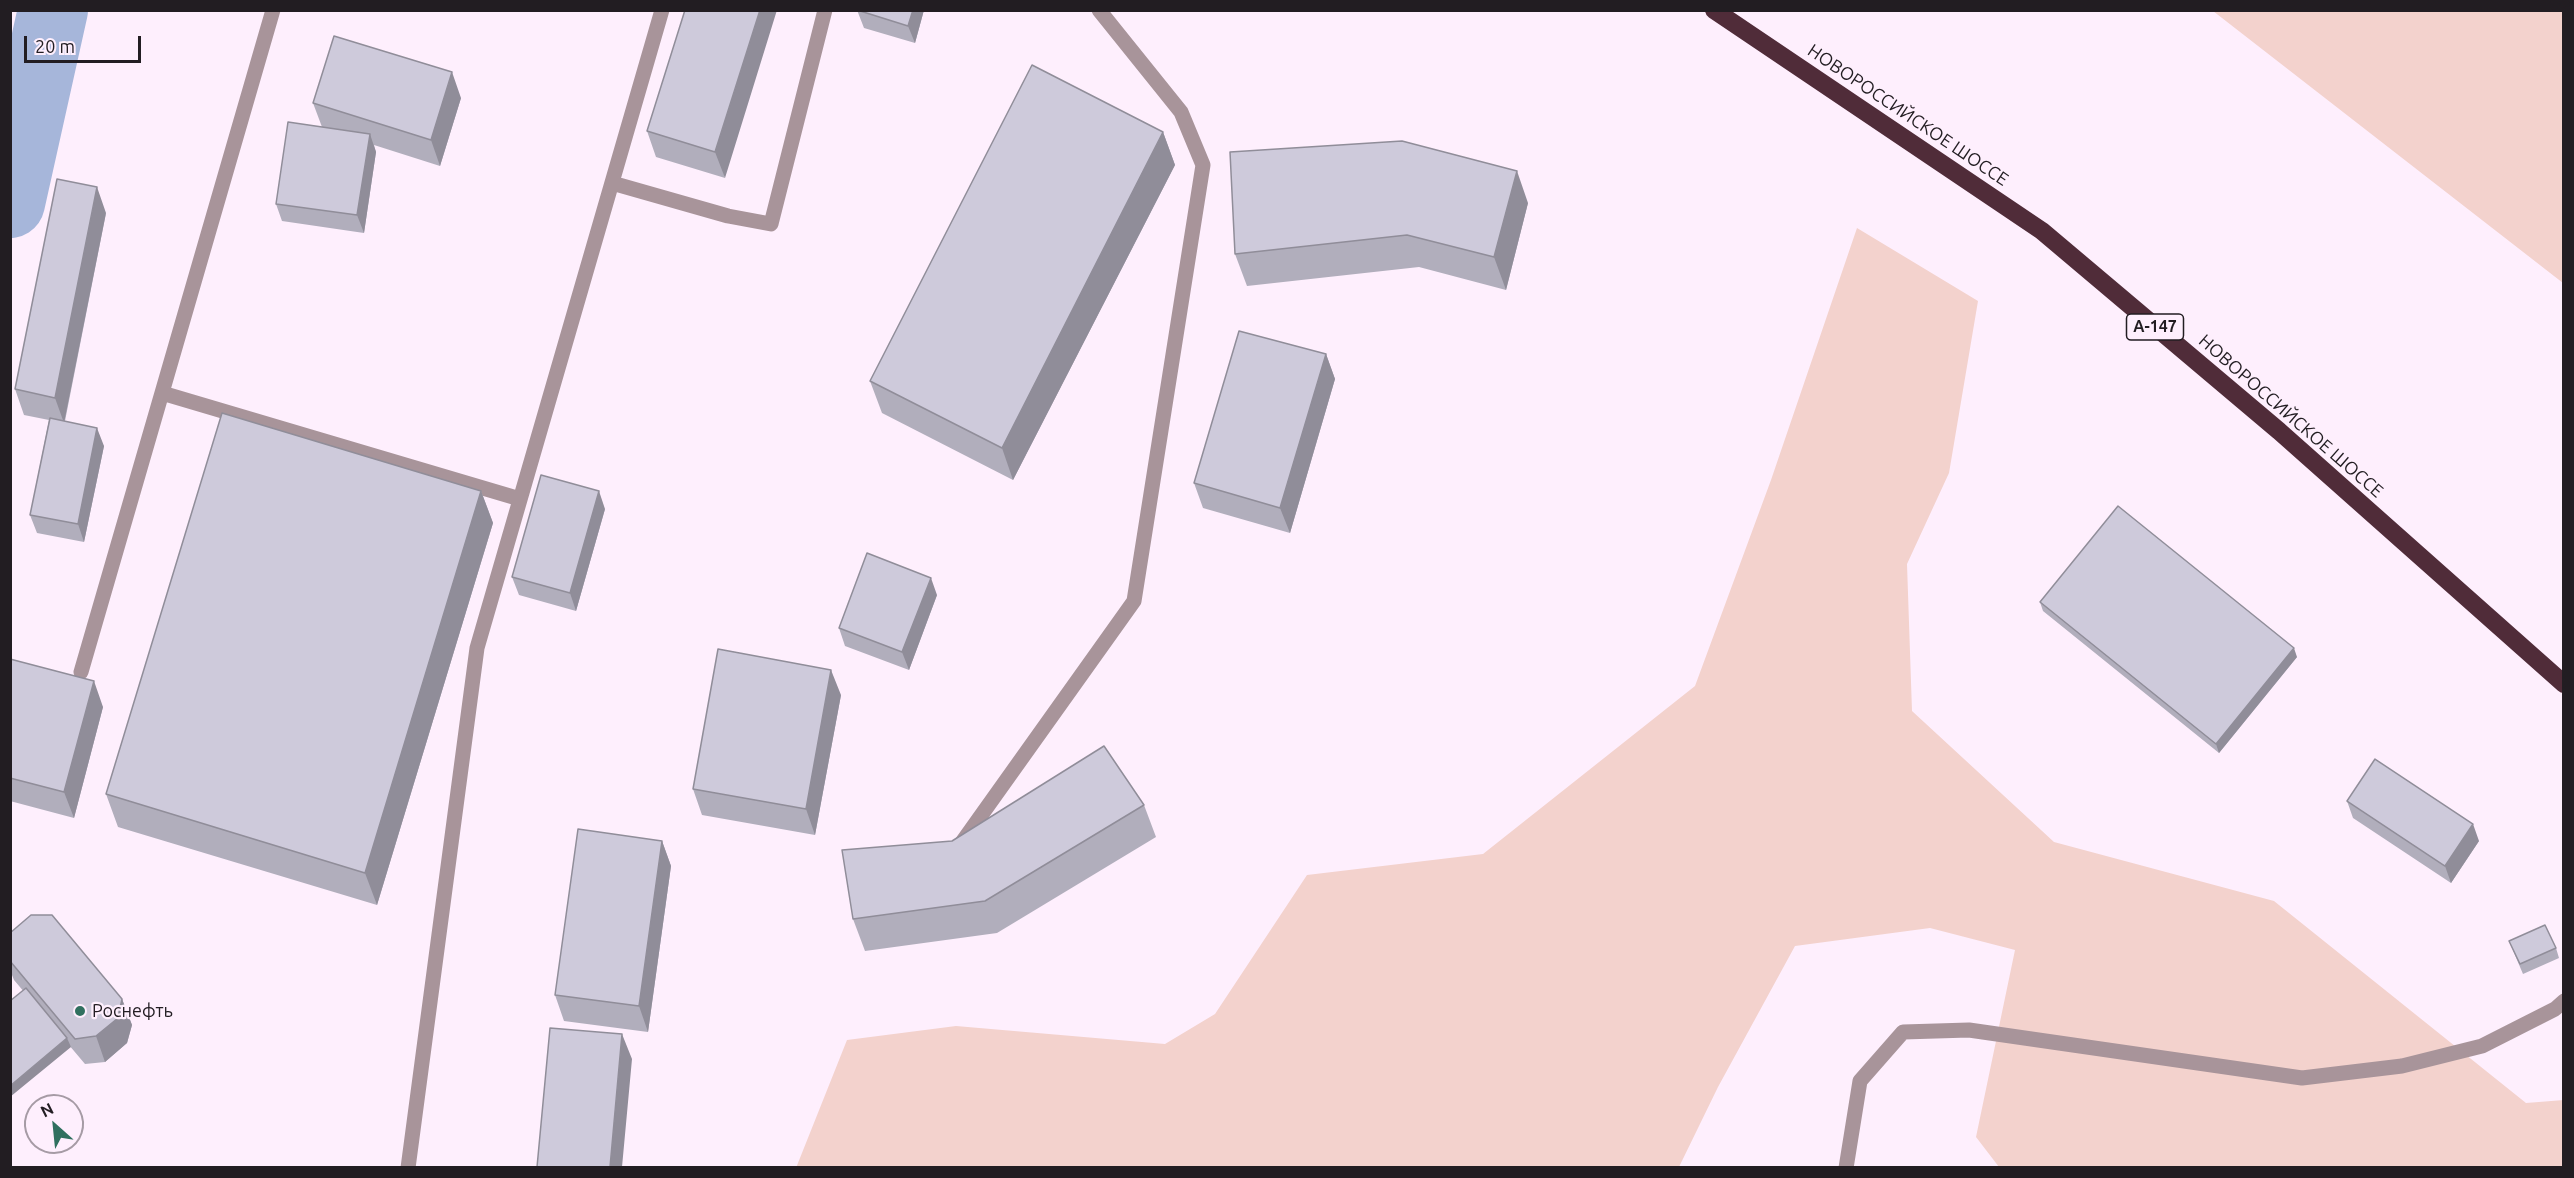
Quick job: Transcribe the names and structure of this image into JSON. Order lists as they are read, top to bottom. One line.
{"streets":{"highway":["НОВОРОССИЙСКОЕ ШОССЕ","А-147"]},"places":["Роснефть"],"scale_bar":"20 m","north":"top left"}
